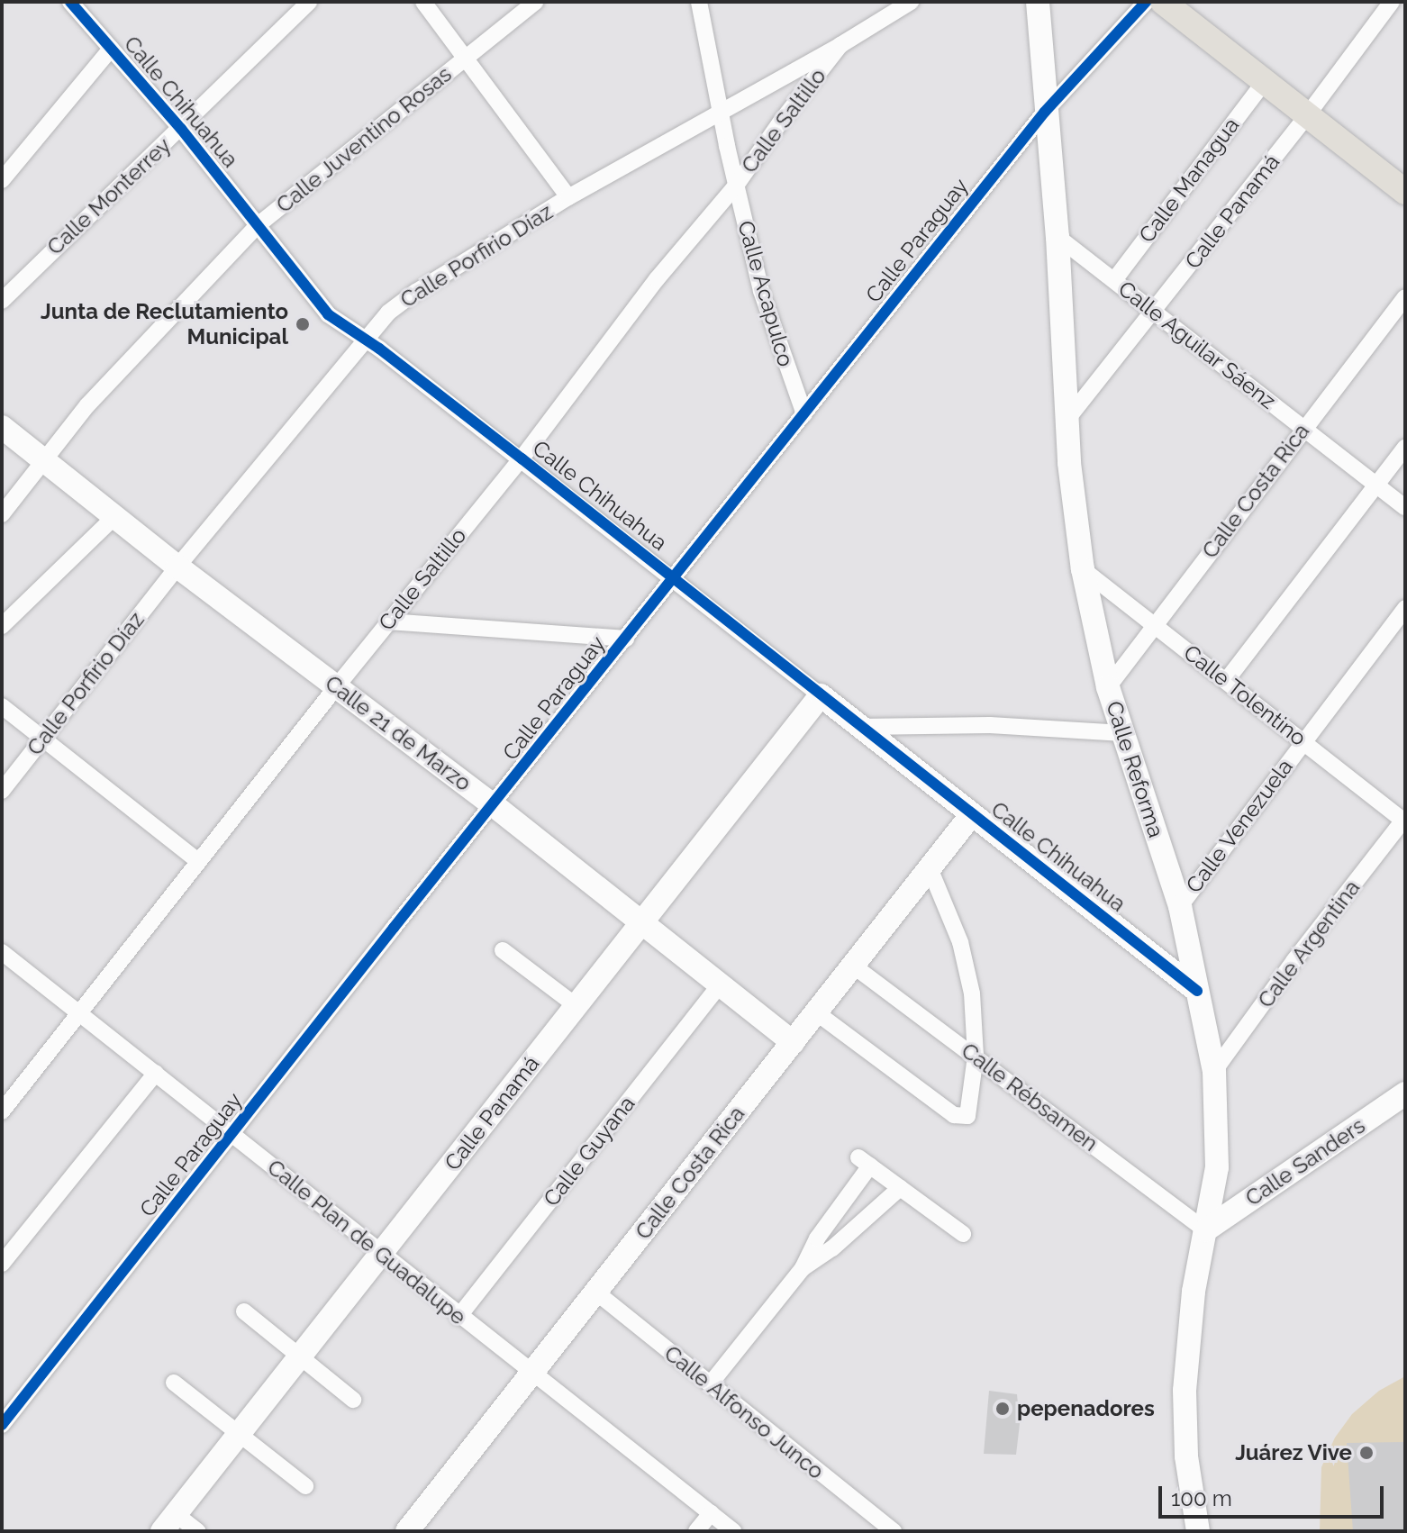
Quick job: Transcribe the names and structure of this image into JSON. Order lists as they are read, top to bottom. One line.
{"streets":{"street":["Calle Chihuahua","Calle Saltillo","Calle Juventino Rosas","Calle Managua","Calle Monterrey","Calle Panamá","Calle Paraguay","Calle Porfirio Díaz","Calle Acapulco","Calle Aguilar Sáenz","Calle Costa Rica","Calle Tolentino","Calle 21 de Marzo","Calle Reforma","Calle Venezuela","Calle Argentina","Calle Rébsamen","Calle Guyana","Calle Sanders","Calle Plan de Guadalupe","Calle Alfonso Junco"]},"crossings":[["Calle Chihuahua","Calle Saltillo"],["Calle Chihuahua","Calle Juventino Rosas"],["Calle Chihuahua","Calle Monterrey"],["Calle Chihuahua","Calle Panamá"],["Calle Chihuahua","Calle Paraguay"],["Calle Chihuahua","Calle Porfirio Díaz"],["Calle Chihuahua","Calle Costa Rica"],["Calle Chihuahua","Calle Reforma"],["Calle Saltillo","Calle Porfirio Díaz"],["Calle Saltillo","Calle Acapulco"],["Calle Saltillo","Calle 21 de Marzo"],["Calle Saltillo","Calle Plan de Guadalupe"],["Calle Juventino Rosas","Calle 21 de Marzo"],["Calle Managua","Calle Aguilar Sáenz"],["Calle Panamá","Calle Aguilar Sáenz"],["Calle Panamá","Calle 21 de Marzo"],["Calle Panamá","Calle Reforma"],["Calle Panamá","Calle Plan de Guadalupe"],["Calle Paraguay","Calle Acapulco"],["Calle Paraguay","Calle 21 de Marzo"],["Calle Paraguay","Calle Reforma"],["Calle Paraguay","Calle Plan de Guadalupe"],["Calle Porfirio Díaz","Calle Acapulco"],["Calle Porfirio Díaz","Calle 21 de Marzo"],["Calle Aguilar Sáenz","Calle Costa Rica"],["Calle Aguilar Sáenz","Calle Reforma"],["Calle Costa Rica","Calle Tolentino"],["Calle Costa Rica","Calle 21 de Marzo"],["Calle Costa Rica","Calle Reforma"],["Calle Costa Rica","Calle Rébsamen"],["Calle Costa Rica","Calle Plan de Guadalupe"],["Calle Costa Rica","Calle Alfonso Junco"],["Calle Tolentino","Calle Reforma"],["Calle Tolentino","Calle Venezuela"],["Calle Tolentino","Calle Argentina"],["Calle 21 de Marzo","Calle Guyana"],["Calle Reforma","Calle Venezuela"],["Calle Reforma","Calle Argentina"],["Calle Reforma","Calle Rébsamen"],["Calle Reforma","Calle Sanders"],["Calle Rébsamen","Calle Sanders"],["Calle Guyana","Calle Plan de Guadalupe"]],"places":["Junta de Reclutamiento Municipal","pepenadores","Juárez Vive"],"scale_bar":"100 m"}
